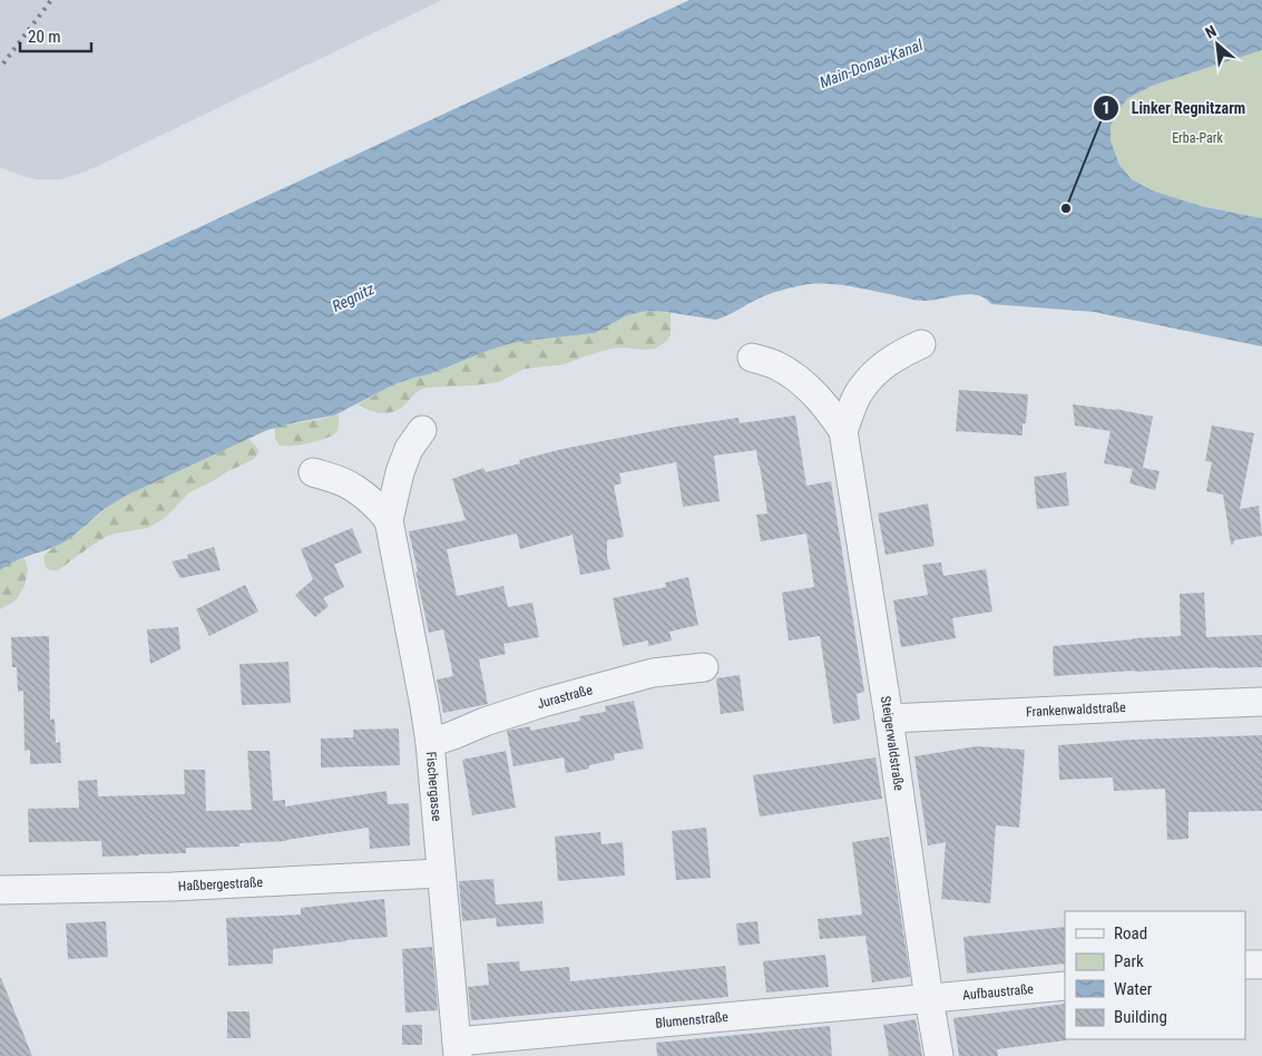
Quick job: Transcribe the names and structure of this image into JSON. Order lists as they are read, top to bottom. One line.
{"streets":{"street":["Jurastraße","Frankenwaldstraße","Steigerwaldstraße","Fischergasse","Haßbergestraße","Aufbaustraße","Blumenstraße"]},"crossings":[["Jurastraße","Fischergasse"],["Frankenwaldstraße","Steigerwaldstraße"],["Steigerwaldstraße","Aufbaustraße"],["Steigerwaldstraße","Blumenstraße"],["Fischergasse","Haßbergestraße"],["Fischergasse","Blumenstraße"],["Aufbaustraße","Blumenstraße"]],"water":["Main-Donau-Kanal","Regnitz"],"parks":["Erba-Park"],"places":["Linker Regnitzarm"],"legend":["Road","Park","Water","Building"],"scale_bar":"20 m","north":"top left"}
